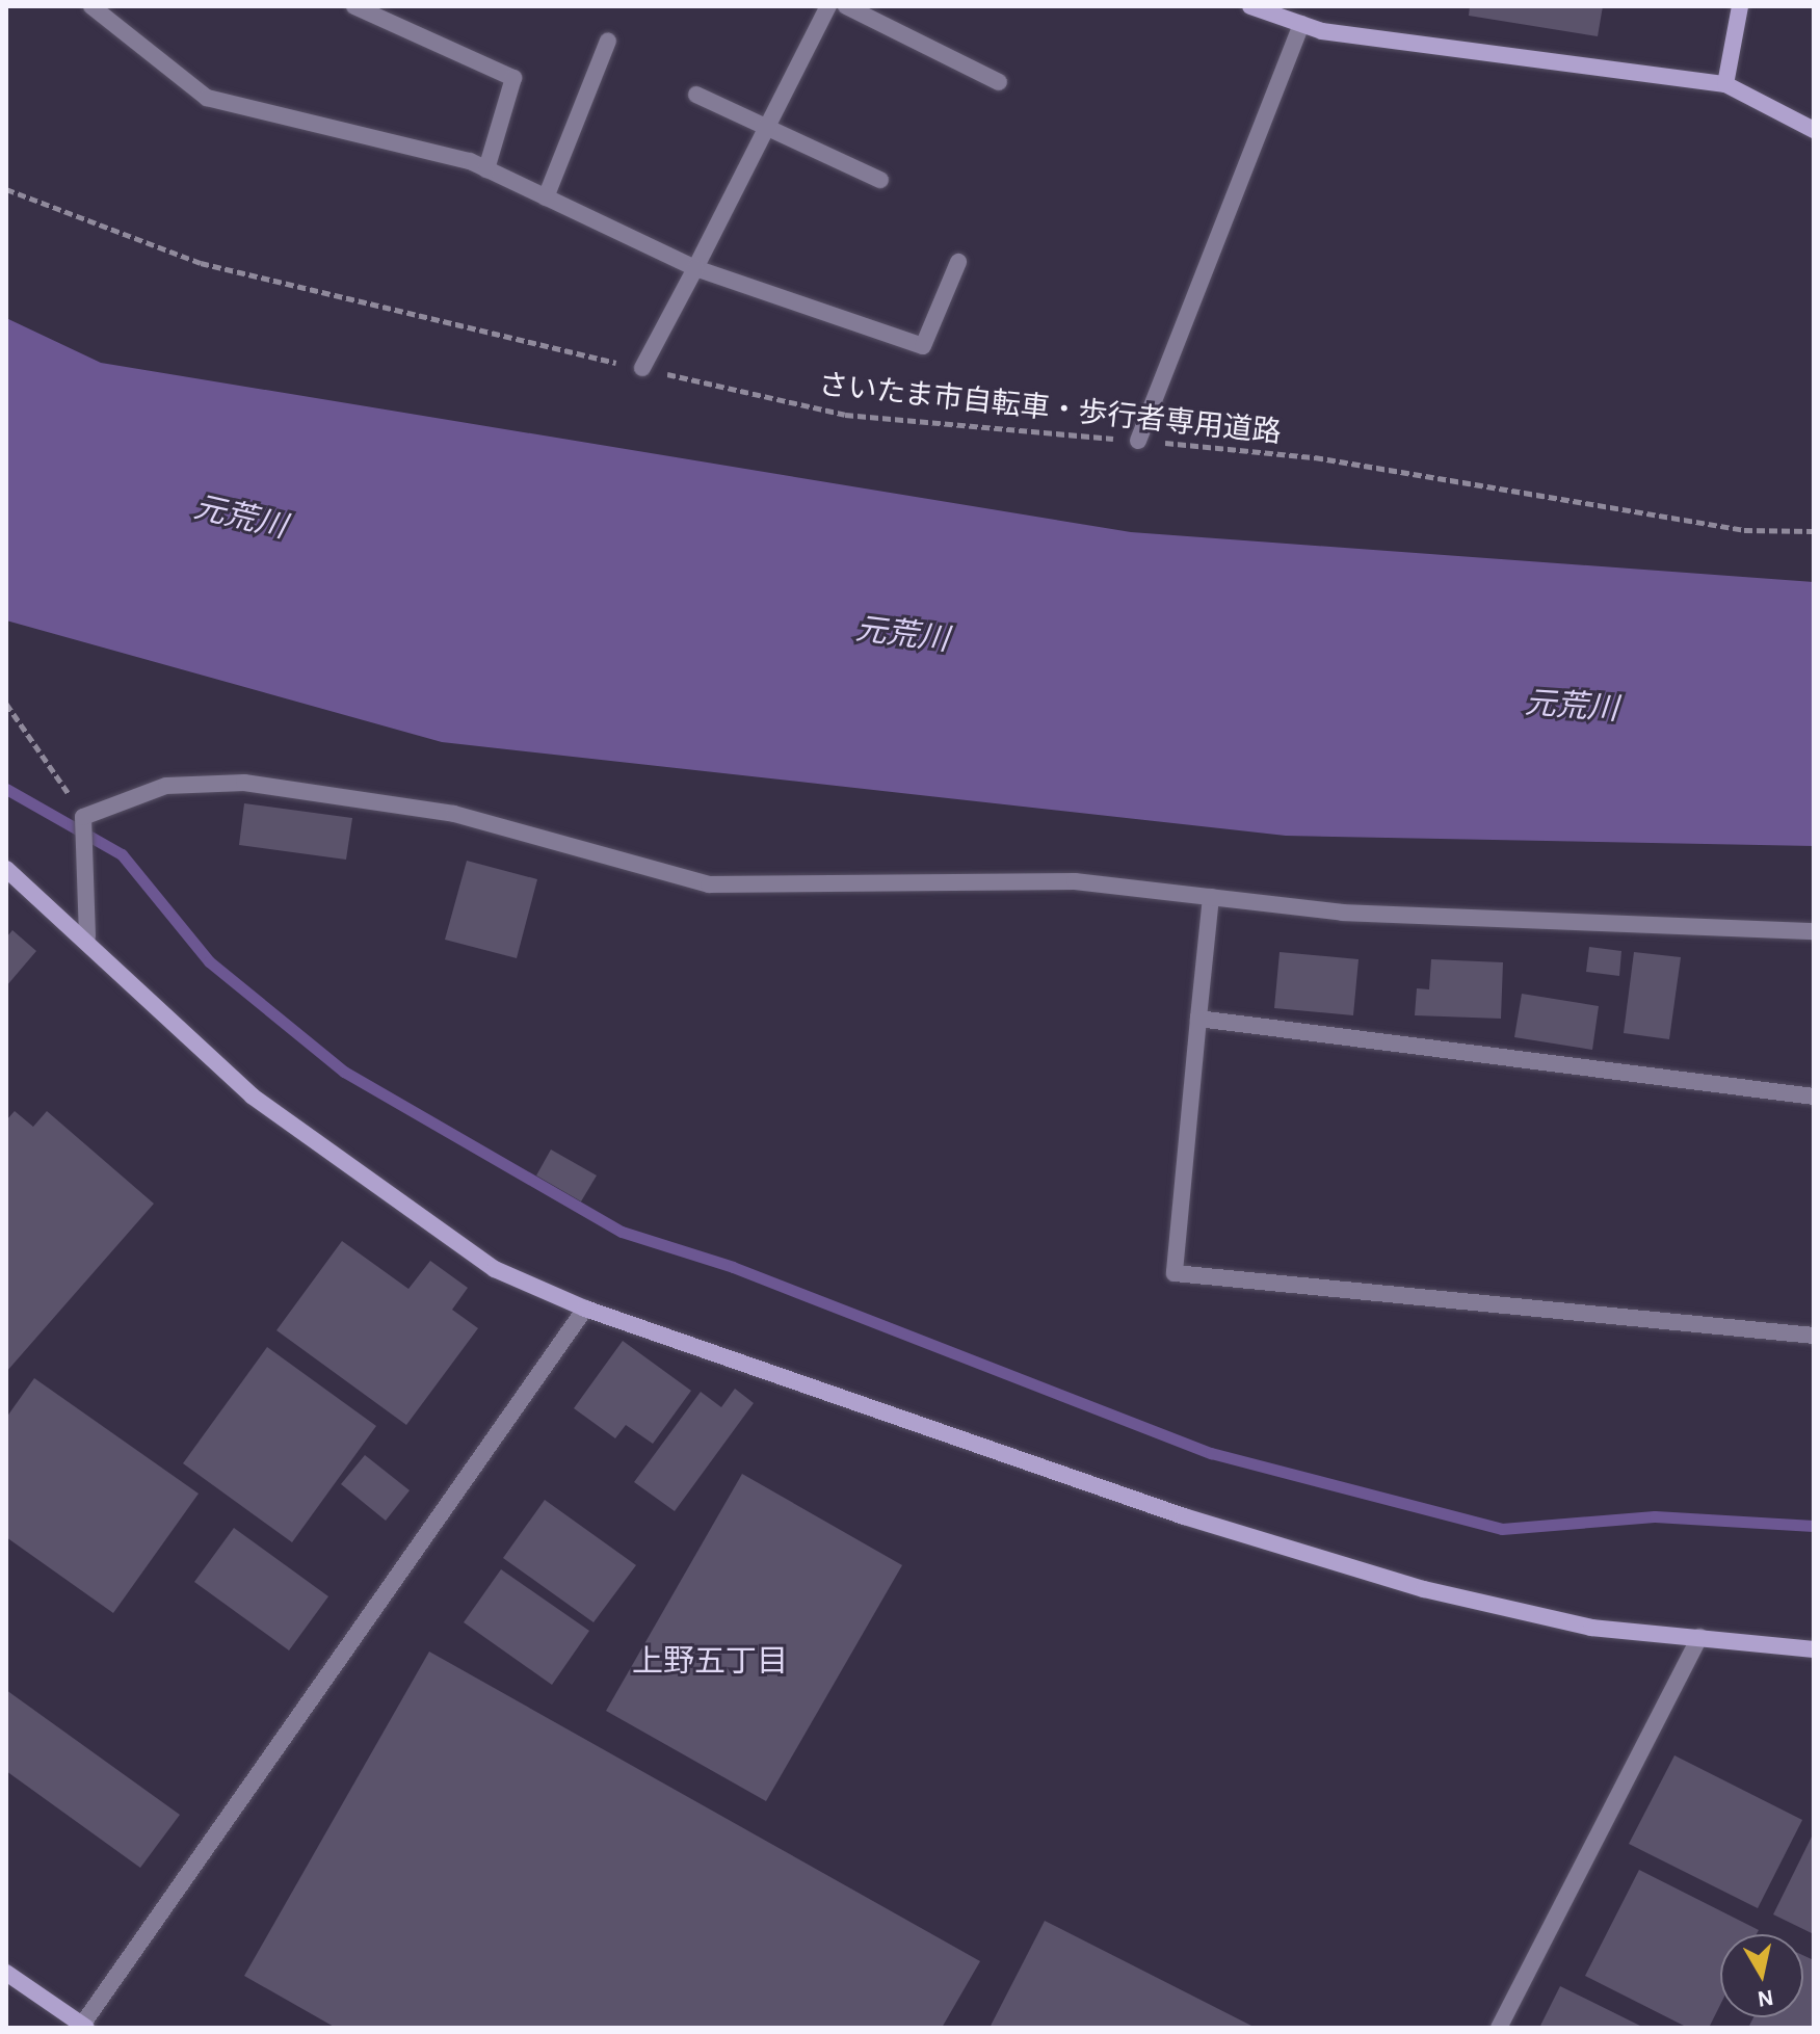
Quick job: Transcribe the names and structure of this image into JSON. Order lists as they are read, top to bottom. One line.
{"streets":{"path":["さいたま市自転車・歩行者専用道路"]},"districts":["上野五丁目"],"water":["元荒川"],"north":"bottom"}
